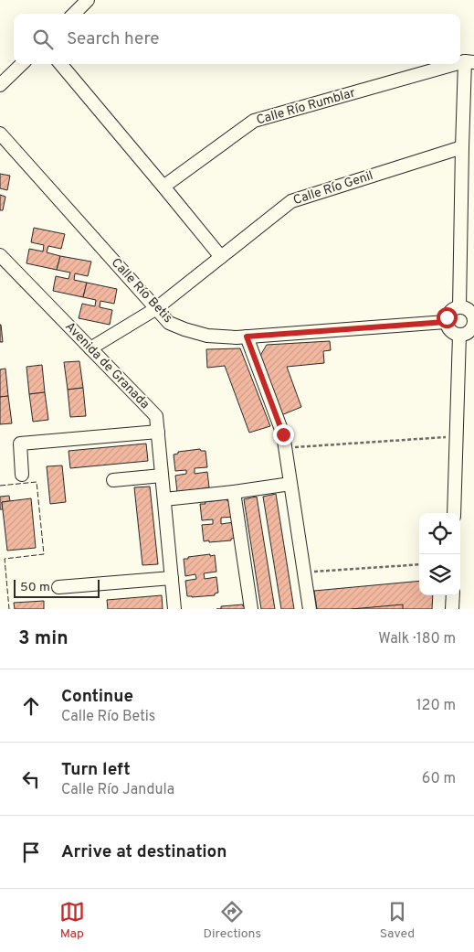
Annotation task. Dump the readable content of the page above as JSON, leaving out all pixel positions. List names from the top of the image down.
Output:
{
  "streets": {
    "street": [
      "Calle Río Rumblar",
      "Calle Río Genil",
      "Calle Río Betis",
      "Avenida de Granada"
    ]
  },
  "crossings": [
    ["Calle Río Genil", "Calle Río Betis"],
    ["Calle Río Genil", "Avenida de Granada"]
  ],
  "scale_bar": "50 m",
  "page": {
    "search": "Search here",
    "scale": "50 m",
    "heading": ["3 min", "Walk · 180 m"],
    "list": [
      ["Continue", "Calle Río Betis", "120 m"],
      ["Turn left", "Calle Río Jandula", "60 m"],
      "Arrive at destination"
    ],
    "nav": ["Map", "Directions", "Saved"]
  }
}
